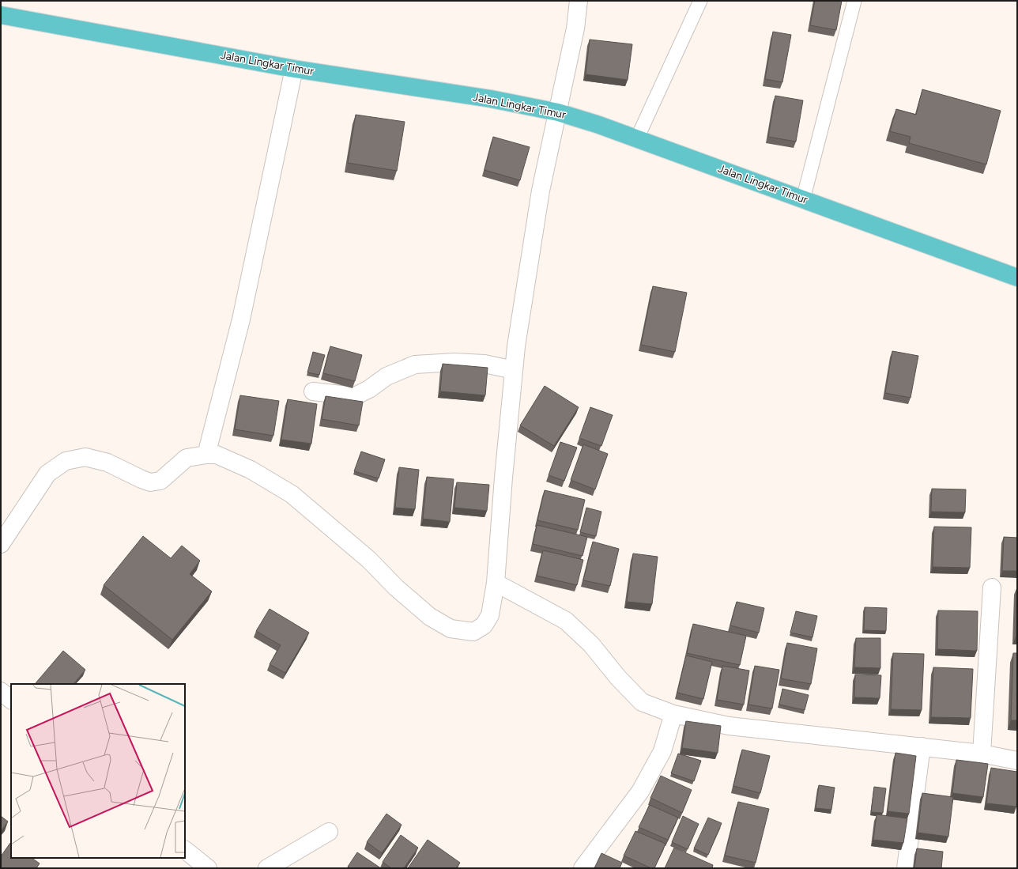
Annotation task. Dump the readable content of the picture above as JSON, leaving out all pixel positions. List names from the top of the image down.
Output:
{
  "streets": {
    "highway": ["Jalan Lingkar Timur"]
  }
}
